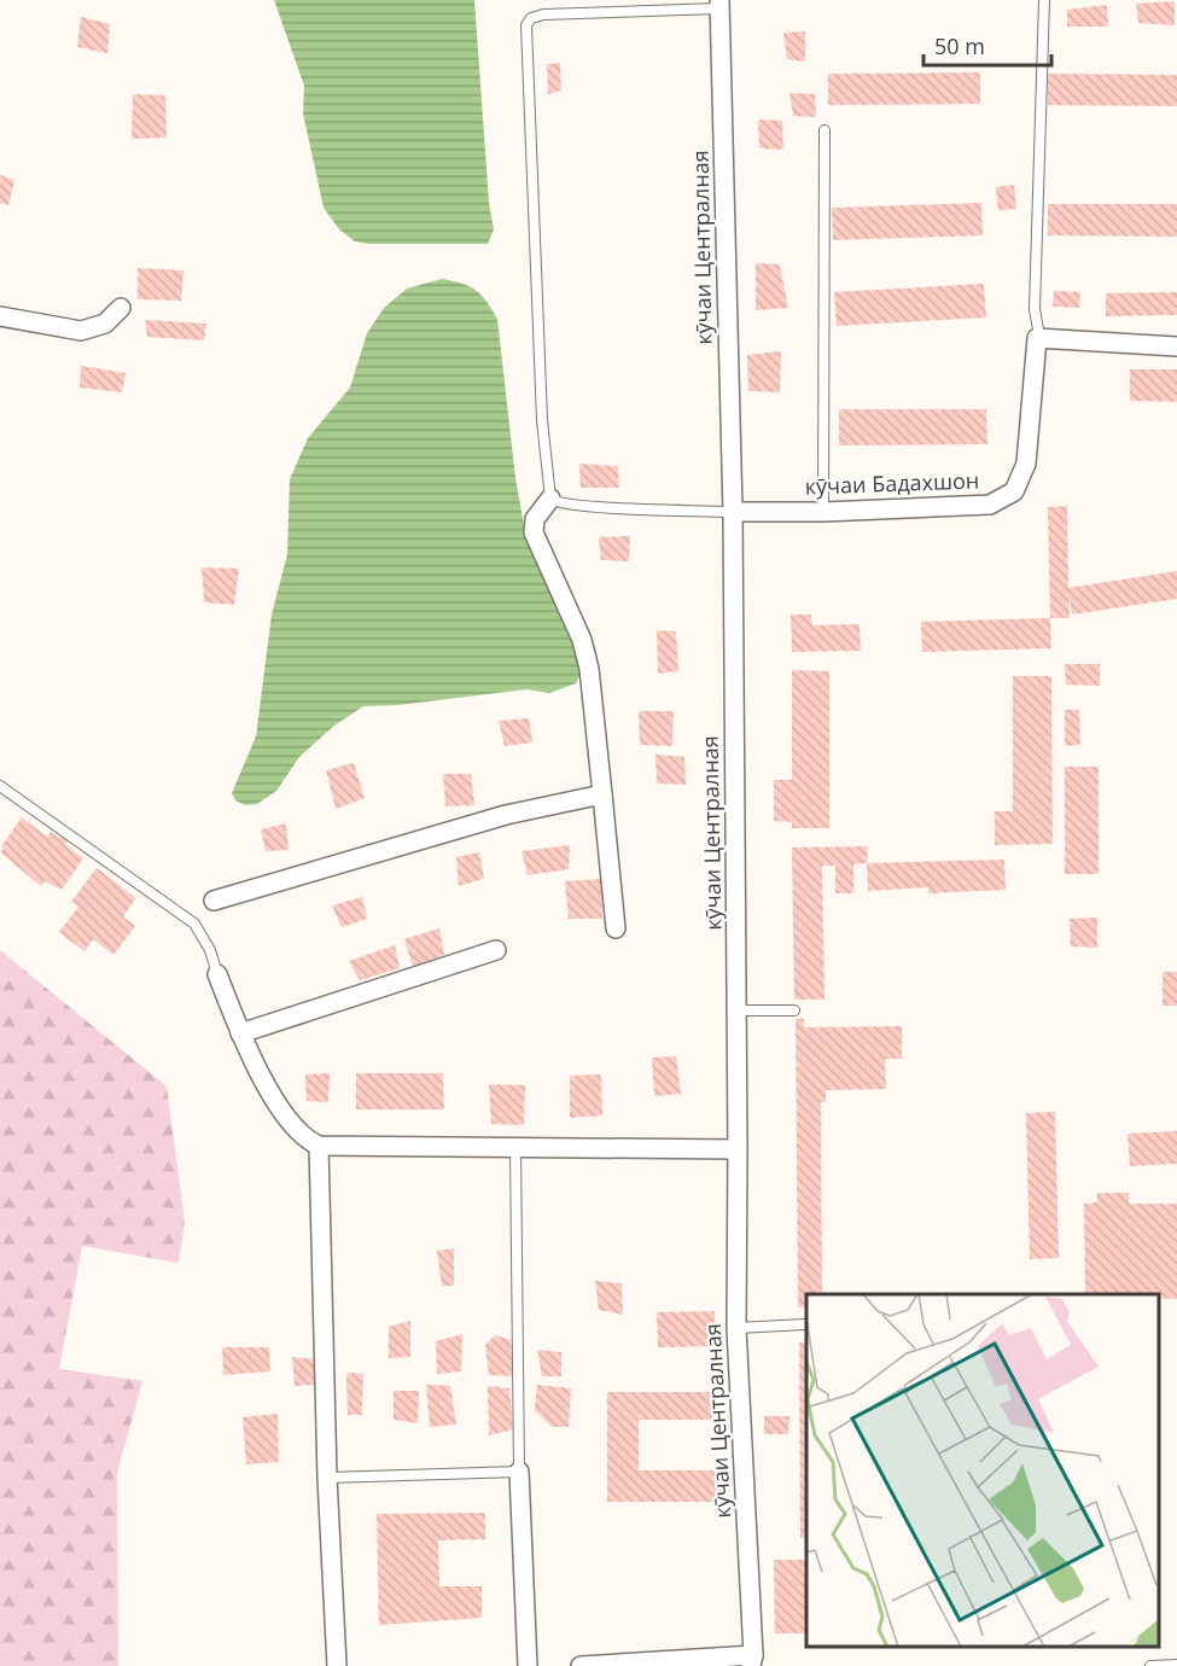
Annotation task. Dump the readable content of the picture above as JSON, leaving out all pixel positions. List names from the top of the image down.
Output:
{
  "streets": {
    "street": ["кӯчаи Централная", "кӯчаи Бадахшон"]
  },
  "crossings": [
    ["кӯчаи Централная", "кӯчаи Бадахшон"]
  ],
  "scale_bar": "50 m"
}
